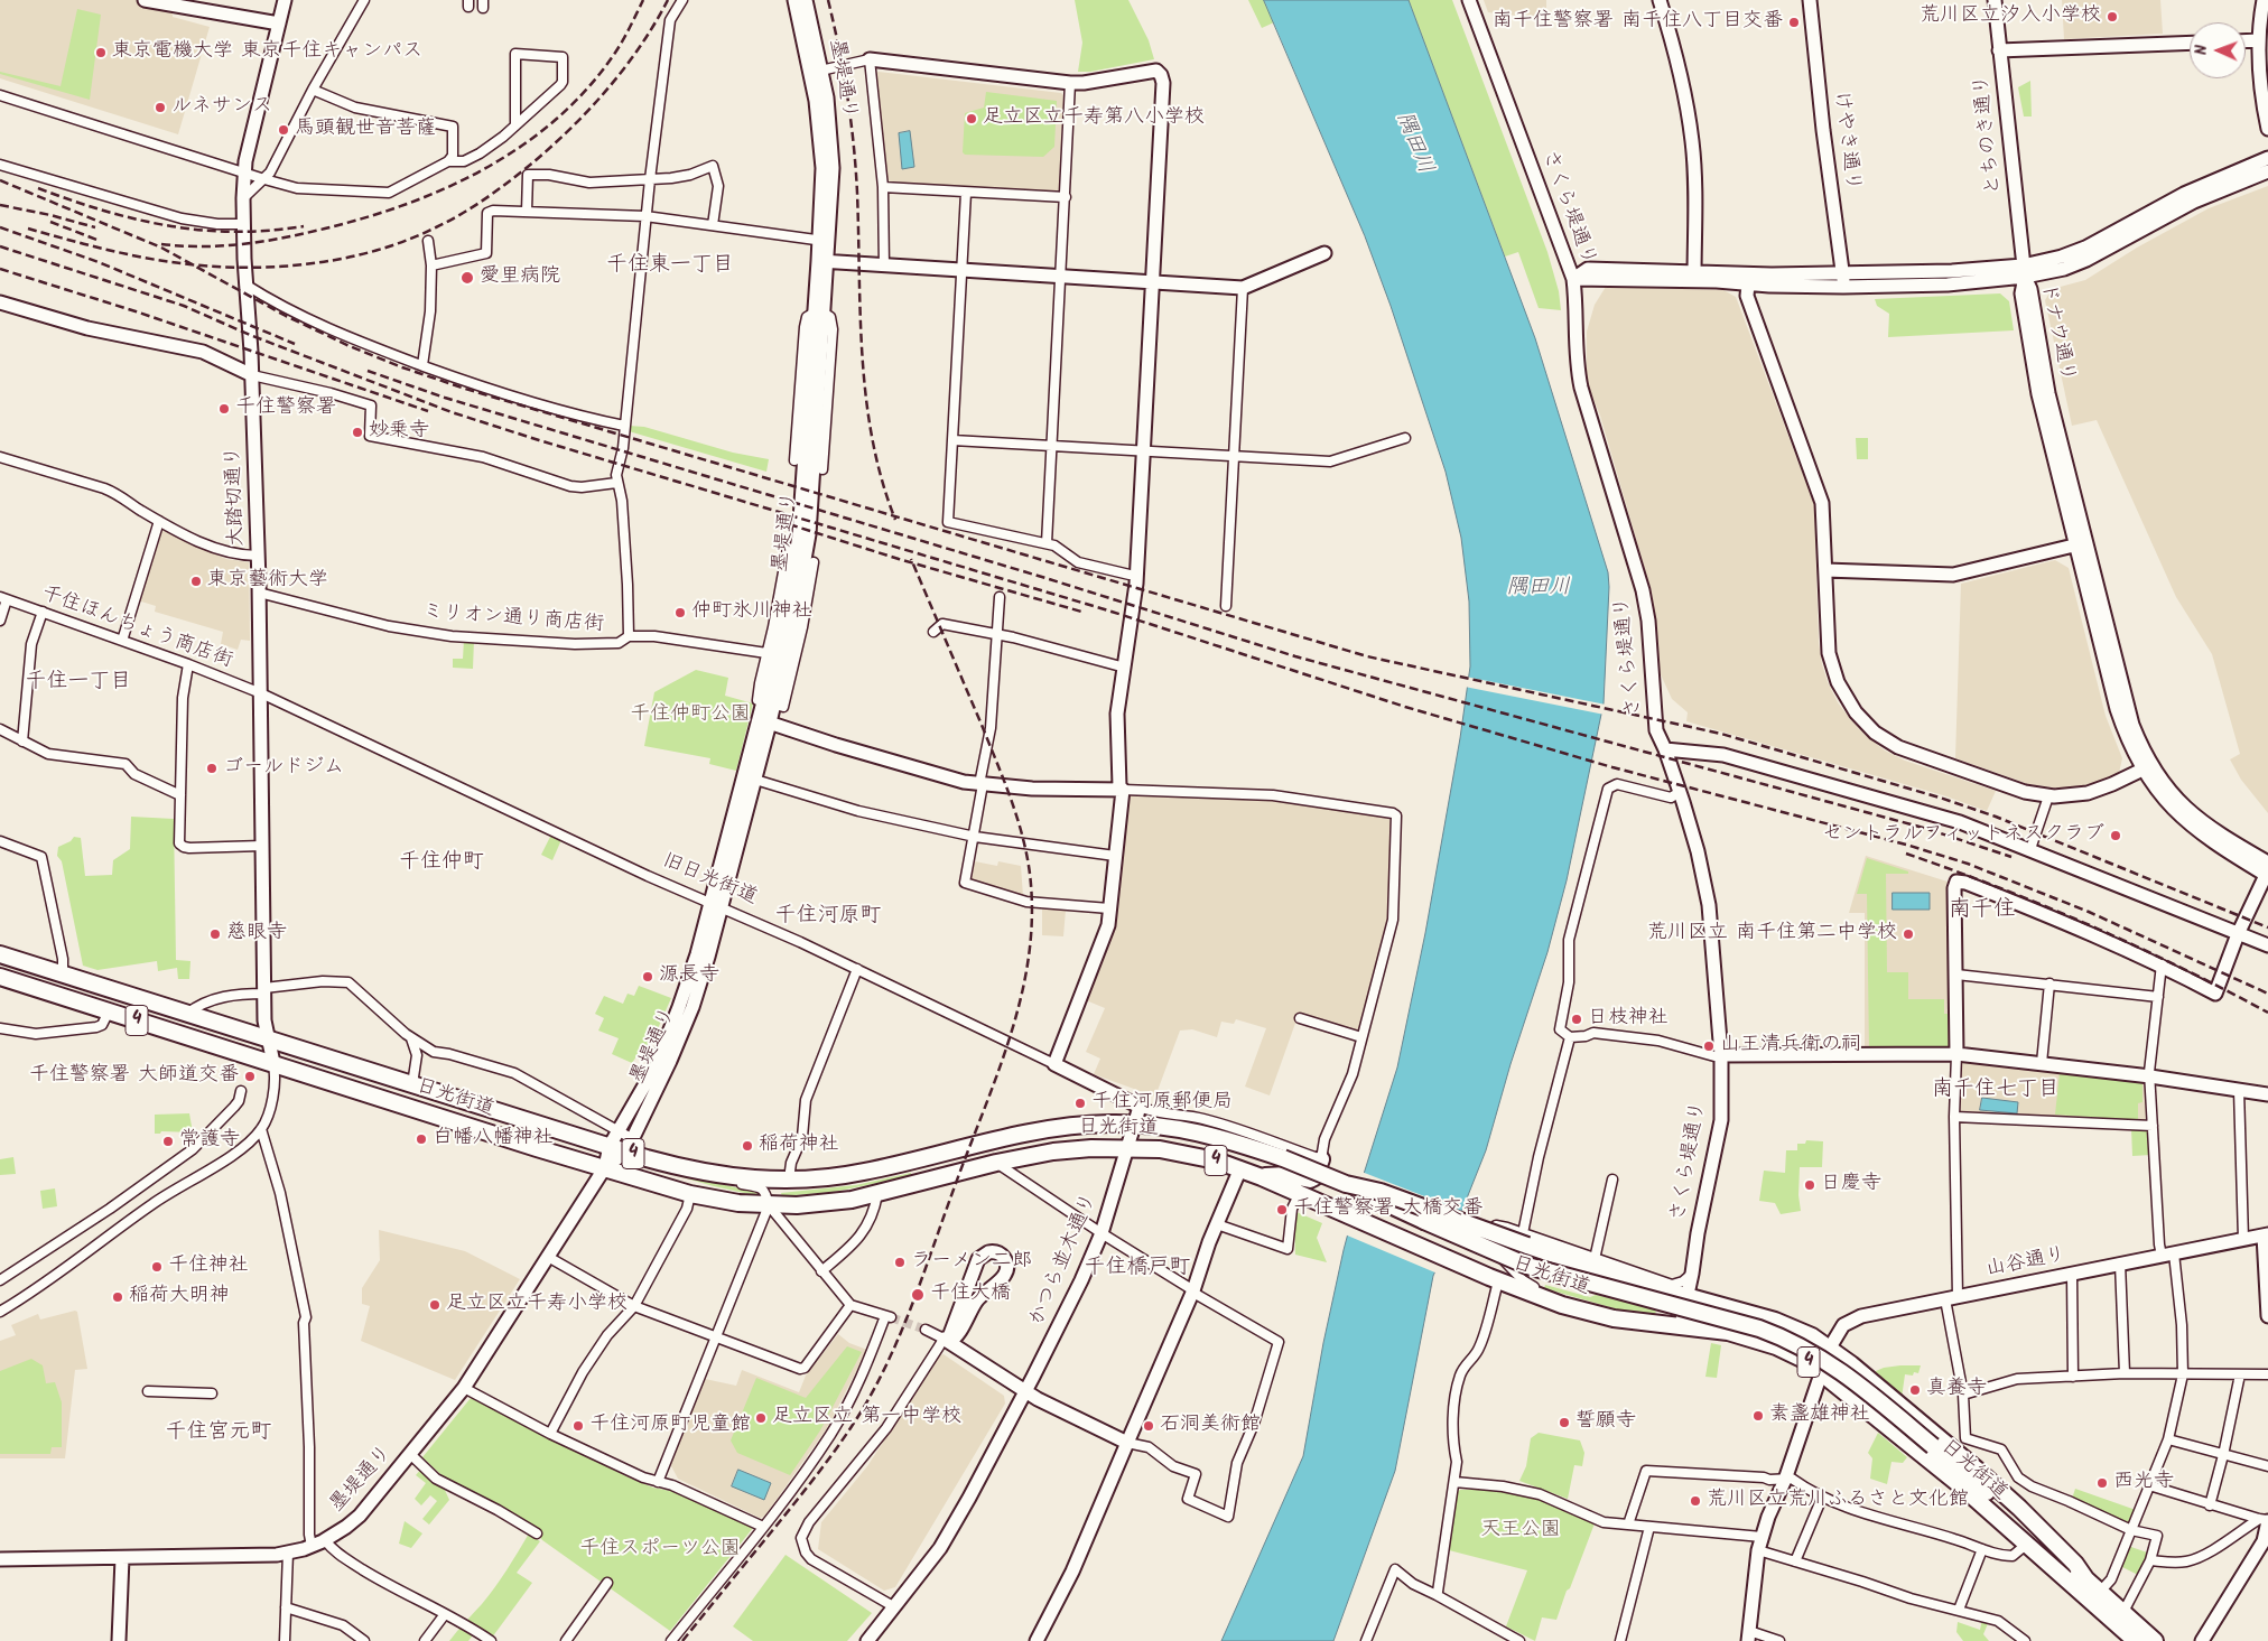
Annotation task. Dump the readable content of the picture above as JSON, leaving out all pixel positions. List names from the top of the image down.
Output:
{
  "streets": {
    "highway": ["4", "日光街道"],
    "street": [
      "墨堤通り",
      "とちのき通り",
      "けやき通り",
      "さくら堤通り",
      "ドナウ通り",
      "大踏切通り",
      "ミリオン通り商店街",
      "千住ほんちょう商店街",
      "旧日光街道",
      "かつら並木通り",
      "山谷通り"
    ]
  },
  "crossings": [
    ["墨堤通り", "旧日光街道"],
    ["墨堤通り", "日光街道"],
    ["とちのき通り", "ドナウ通り"],
    ["さくら堤通り", "日光街道"],
    ["大踏切通り", "ミリオン通り商店街"],
    ["大踏切通り", "千住ほんちょう商店街"],
    ["大踏切通り", "旧日光街道"],
    ["大踏切通り", "日光街道"],
    ["千住ほんちょう商店街", "旧日光街道"],
    ["旧日光街道", "かつら並木通り"],
    ["日光街道", "かつら並木通り"],
    ["日光街道", "山谷通り"]
  ],
  "districts": [
    "千住東一丁目",
    "千住一丁目",
    "千住仲町",
    "南千住",
    "千住河原町",
    "南千住七丁目",
    "千住橋戸町",
    "千住宮元町"
  ],
  "water": ["隅田川"],
  "parks": ["千住仲町公園", "天王公園", "千住スポーツ公園"],
  "places": [
    "荒川区立汐入小学校",
    "南千住警察署 南千住八丁目交番",
    "東京電機大学 東京千住キャンパス",
    "ルネサンス",
    "足立区立千寿第八小学校",
    "馬頭観世音菩薩",
    "愛里病院",
    "千住警察署",
    "妙乗寺",
    "東京藝術大学",
    "仲町氷川神社",
    "ゴールドジム",
    "セントラルフィットネスクラブ",
    "慈眼寺",
    "荒川区立 南千住第二中学校",
    "源長寺",
    "日枝神社",
    "山王清兵衛の祠",
    "千住警察署 大師道交番",
    "千住河原郵便局",
    "白幡八幡神社",
    "常護寺",
    "稲荷神社",
    "日慶寺",
    "千住警察署 大橋交番",
    "ラーメン二郎",
    "千住神社",
    "千住大橋",
    "稲荷大明神",
    "足立区立千寿小学校",
    "真養寺",
    "素盞雄神社",
    "足立区立 第一中学校",
    "誓願寺",
    "千住河原町児童館",
    "石洞美術館",
    "西光寺",
    "荒川区立荒川ふるさと文化館"
  ],
  "north": "left"
}
